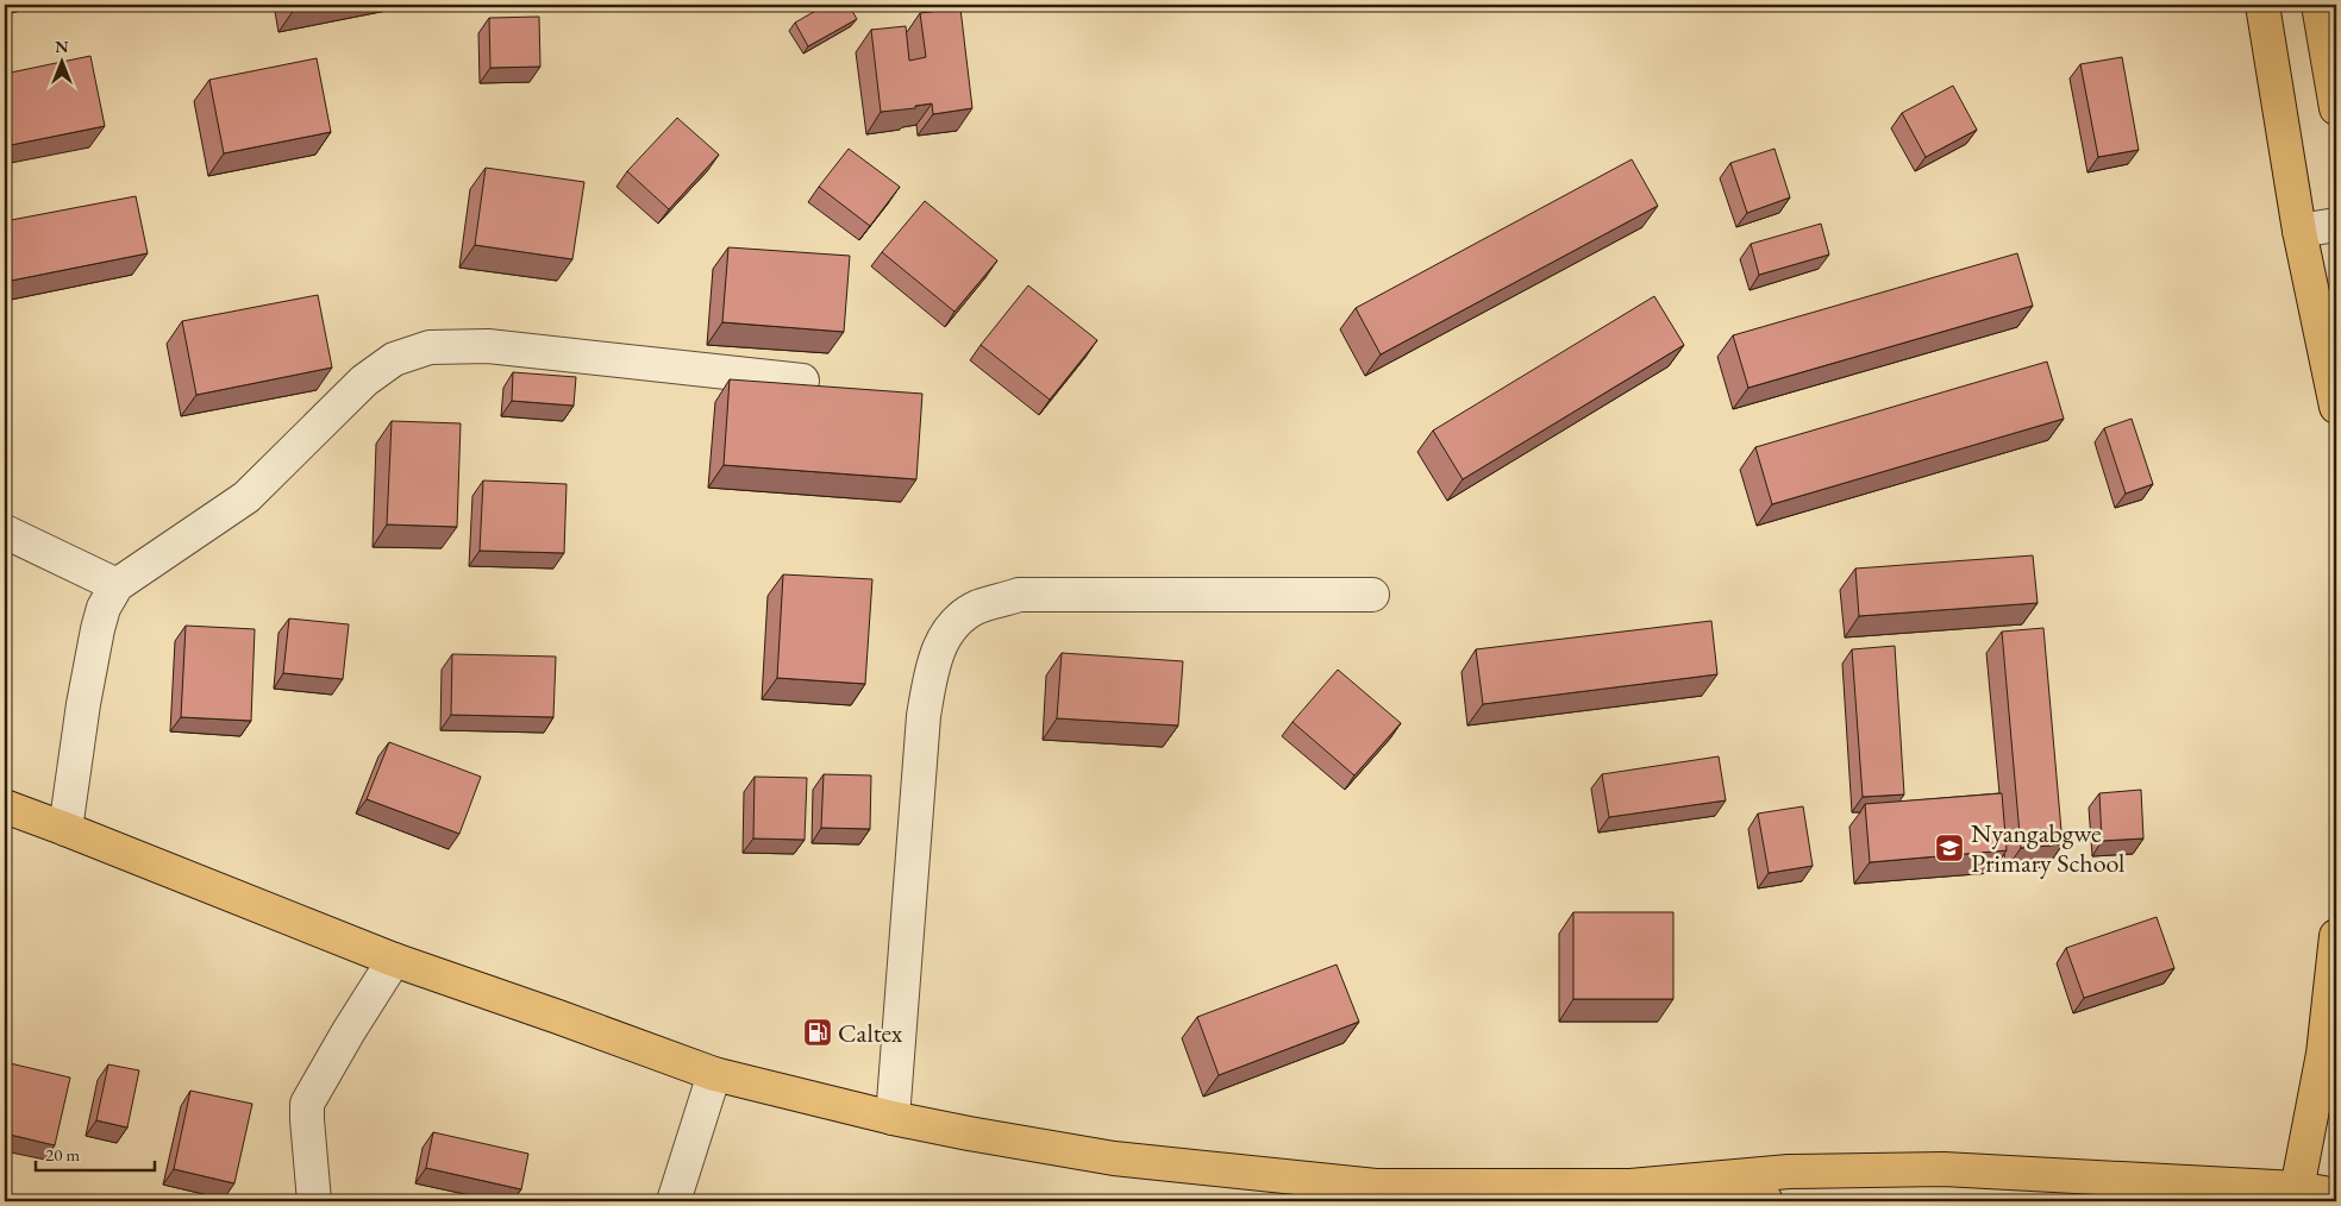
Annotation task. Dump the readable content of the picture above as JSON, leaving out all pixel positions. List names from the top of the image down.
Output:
{
  "places": {
    "school or university": ["Nyangabgwe Primary School"],
    "fuel station": ["Caltex"]
  },
  "scale_bar": "20 m",
  "north": "top"
}
